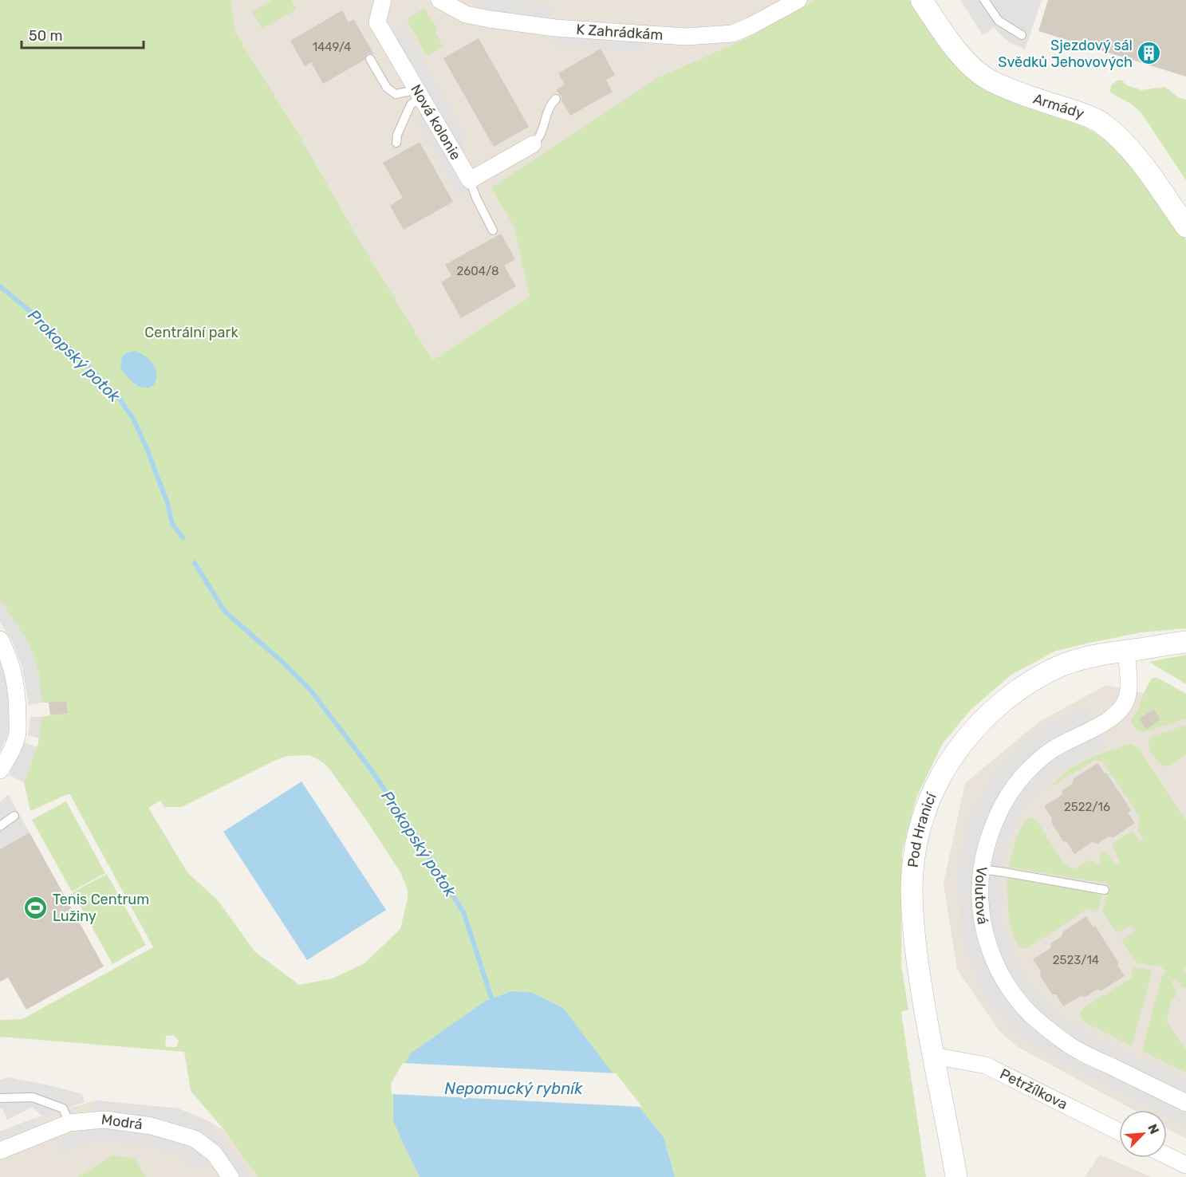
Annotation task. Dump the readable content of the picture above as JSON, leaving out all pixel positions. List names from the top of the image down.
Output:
{
  "streets": {
    "street": [
      "K Zahrádkám",
      "Armády",
      "Nová kolonie",
      "Pod Hranicí",
      "Volutová",
      "Petržílkova",
      "Modrá"
    ]
  },
  "crossings": [
    ["Pod Hranicí", "Volutová"],
    ["Pod Hranicí", "Petržílkova"]
  ],
  "water": ["Prokopský potok", "Nepomucký rybník"],
  "parks": ["Centrální park"],
  "places": {
    "building": ["Sjezdový sál Svědků Jehovových"],
    "sports": ["Tenis Centrum Lužiny"]
  },
  "house_numbers": [
    "1449/4",
    "2604/8",
    "2522/16",
    "2523/14"
  ],
  "scale_bar": "50 m",
  "north": "top right"
}
